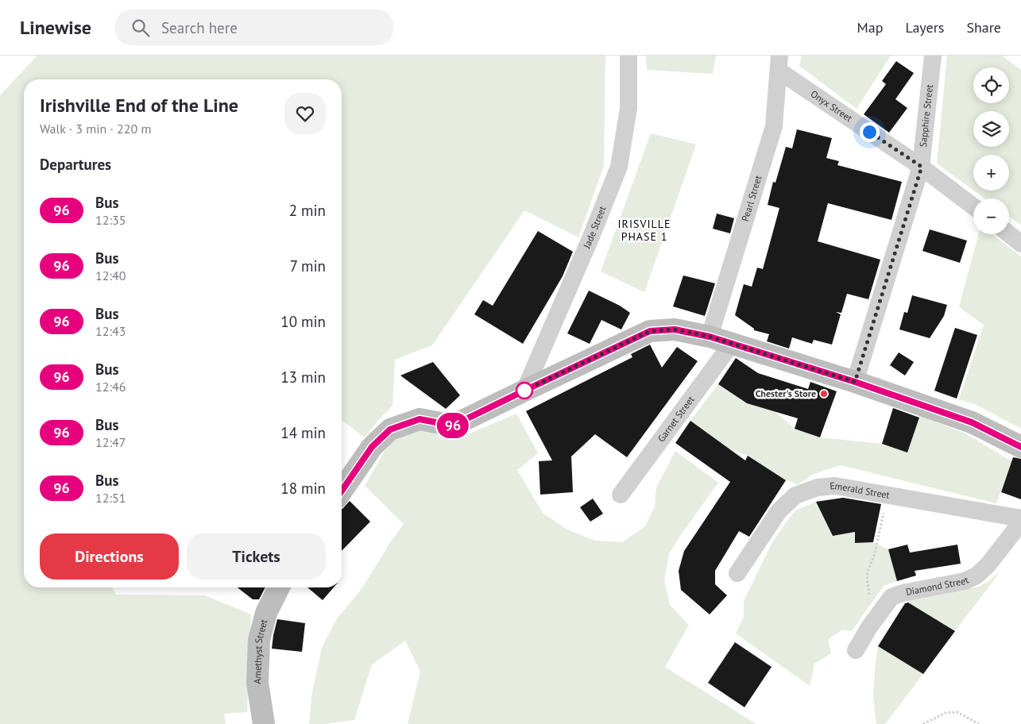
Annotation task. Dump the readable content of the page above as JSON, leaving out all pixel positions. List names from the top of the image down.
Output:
{
  "streets": {
    "street": [
      "Onyx Street",
      "Sapphire Street",
      "Pearl Street",
      "Jade Street",
      "Garnet Street",
      "Emerald Street",
      "Diamond Street",
      "Amethyst Street"
    ]
  },
  "crossings": [
    ["Onyx Street", "Sapphire Street"],
    ["Onyx Street", "Pearl Street"]
  ],
  "districts": ["IRISVILLE PHASE 1"],
  "places": ["Chester's Store"],
  "lines": ["bus line 96"],
  "page": {
    "header": "Linewise",
    "search": "Search here",
    "nav": ["Map", "Layers", "Share"],
    "on_map": "96",
    "map_buttons": ["+", "−"],
    "heading": [
      ["Irishville End of the Line", "Walk · 3 min · 220 m"],
      "Departures"
    ],
    "list": [
      {
        "mark": "96",
        "name": "Bus",
        "note": "12:35",
        "value": "2 min"
      },
      {
        "mark": "96",
        "name": "Bus",
        "note": "12:40",
        "value": "7 min"
      },
      {
        "mark": "96",
        "name": "Bus",
        "note": "12:43",
        "value": "10 min"
      },
      {
        "mark": "96",
        "name": "Bus",
        "note": "12:46",
        "value": "13 min"
      },
      {
        "mark": "96",
        "name": "Bus",
        "note": "12:47",
        "value": "14 min"
      },
      {
        "mark": "96",
        "name": "Bus",
        "note": "12:51",
        "value": "18 min"
      }
    ],
    "buttons": ["Directions", "Tickets"]
  }
}
